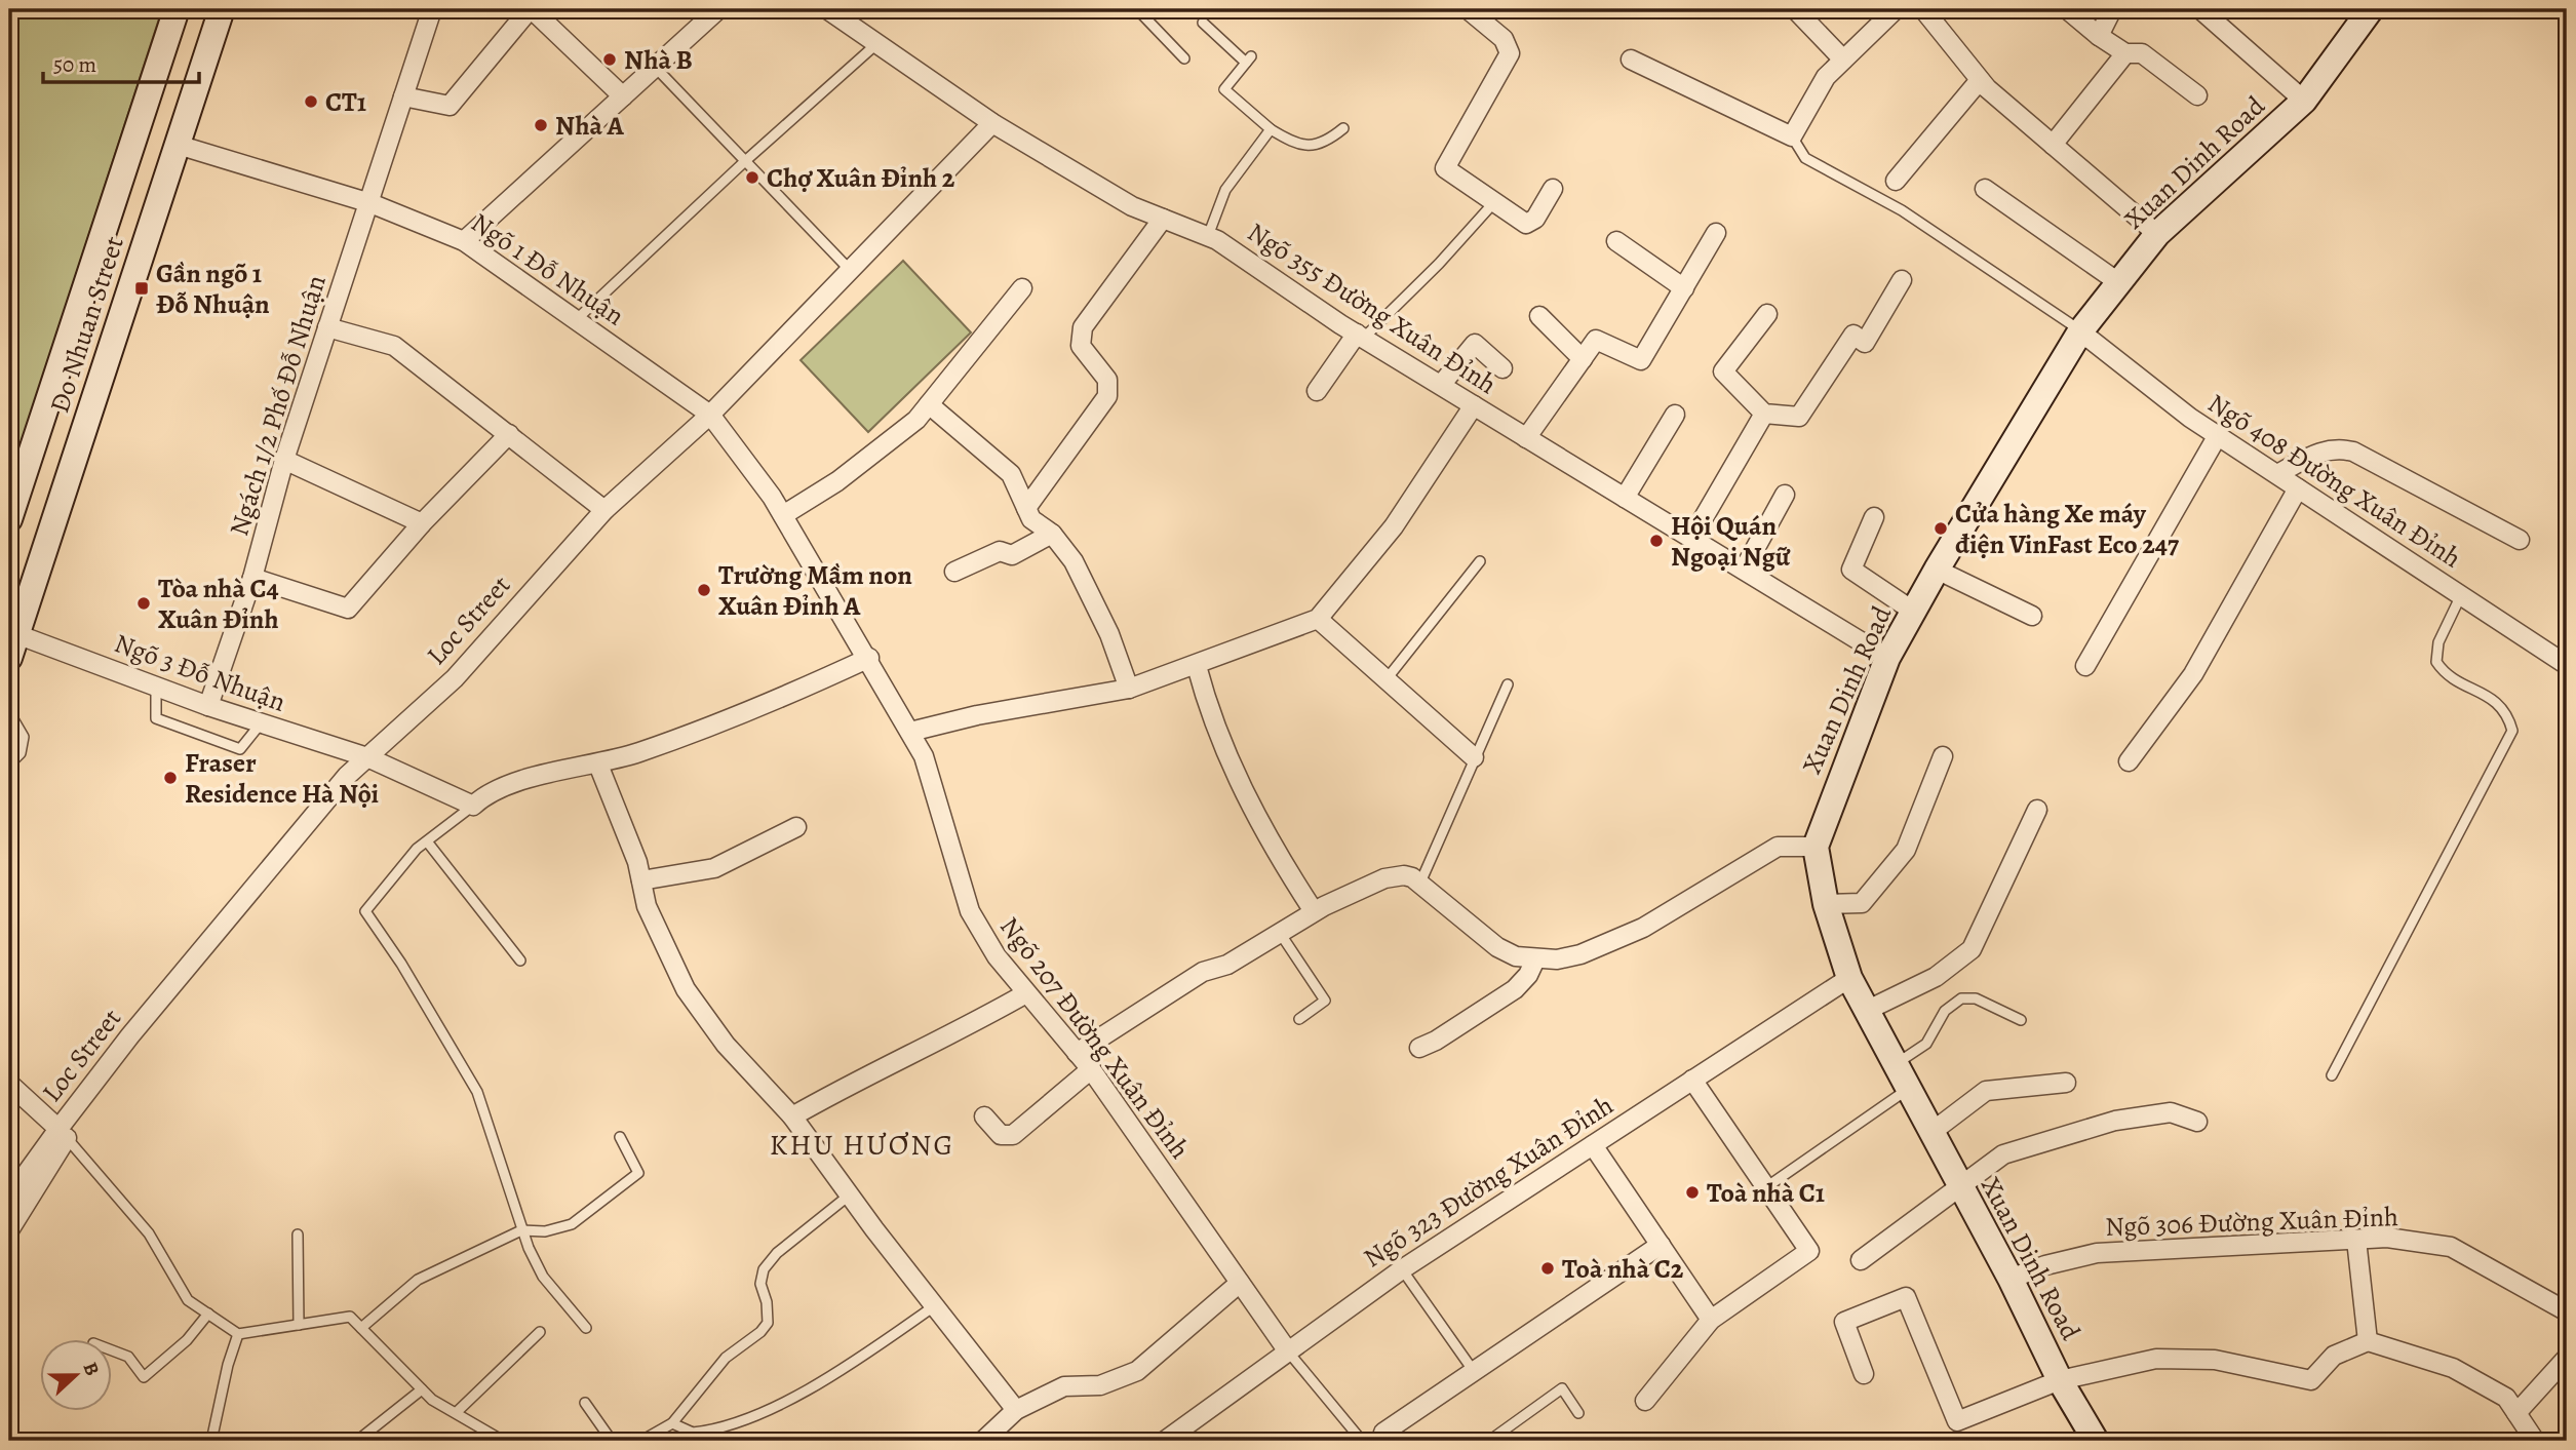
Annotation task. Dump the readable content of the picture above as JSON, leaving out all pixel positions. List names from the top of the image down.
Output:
{
  "streets": {
    "street": [
      "Xuan Dinh Road",
      "Ngõ 1 Đỗ Nhuận",
      "Ngõ 355 Đường Xuân Đỉnh",
      "Do Nhuan Street",
      "Ngách 1/2 Phố Đỗ Nhuận",
      "Ngõ 408 Đường Xuân Đỉnh",
      "Loc Street",
      "Ngõ 3 Đỗ Nhuận",
      "Ngõ 207 Đường Xuân Đỉnh",
      "Ngõ 323 Đường Xuân Đỉnh",
      "Ngõ 306 Đường Xuân Đỉnh"
    ]
  },
  "crossings": [
    ["Xuan Dinh Road", "Ngõ 355 Đường Xuân Đỉnh"],
    ["Xuan Dinh Road", "Ngõ 408 Đường Xuân Đỉnh"],
    ["Xuan Dinh Road", "Ngõ 323 Đường Xuân Đỉnh"],
    ["Xuan Dinh Road", "Ngõ 306 Đường Xuân Đỉnh"],
    ["Ngõ 1 Đỗ Nhuận", "Do Nhuan Street"],
    ["Ngõ 1 Đỗ Nhuận", "Ngách 1/2 Phố Đỗ Nhuận"],
    ["Ngõ 1 Đỗ Nhuận", "Loc Street"],
    ["Ngõ 1 Đỗ Nhuận", "Ngõ 207 Đường Xuân Đỉnh"],
    ["Ngõ 355 Đường Xuân Đỉnh", "Loc Street"],
    ["Do Nhuan Street", "Ngõ 3 Đỗ Nhuận"],
    ["Ngách 1/2 Phố Đỗ Nhuận", "Ngõ 3 Đỗ Nhuận"],
    ["Loc Street", "Ngõ 3 Đỗ Nhuận"],
    ["Loc Street", "Ngõ 207 Đường Xuân Đỉnh"],
    ["Ngõ 207 Đường Xuân Đỉnh", "Ngõ 323 Đường Xuân Đỉnh"]
  ],
  "districts": ["KHU HƯƠNG"],
  "places": {
    "other": [
      "Nhà B",
      "CT1",
      "Nhà A",
      "Chợ Xuân Đỉnh 2",
      "Cửa hàng Xe máy điện VinFast Eco 247",
      "Hội Quán Ngoại Ngữ",
      "Trường Mầm non Xuân Đỉnh A",
      "Tòa nhà C4 Xuân Đỉnh",
      "Fraser Residence Hà Nội",
      "Toà nhà C1",
      "Toà nhà C2"
    ],
    "transit": ["Gần ngõ 1 Đỗ Nhuận"]
  },
  "scale_bar": "50 m",
  "north": "right"
}
